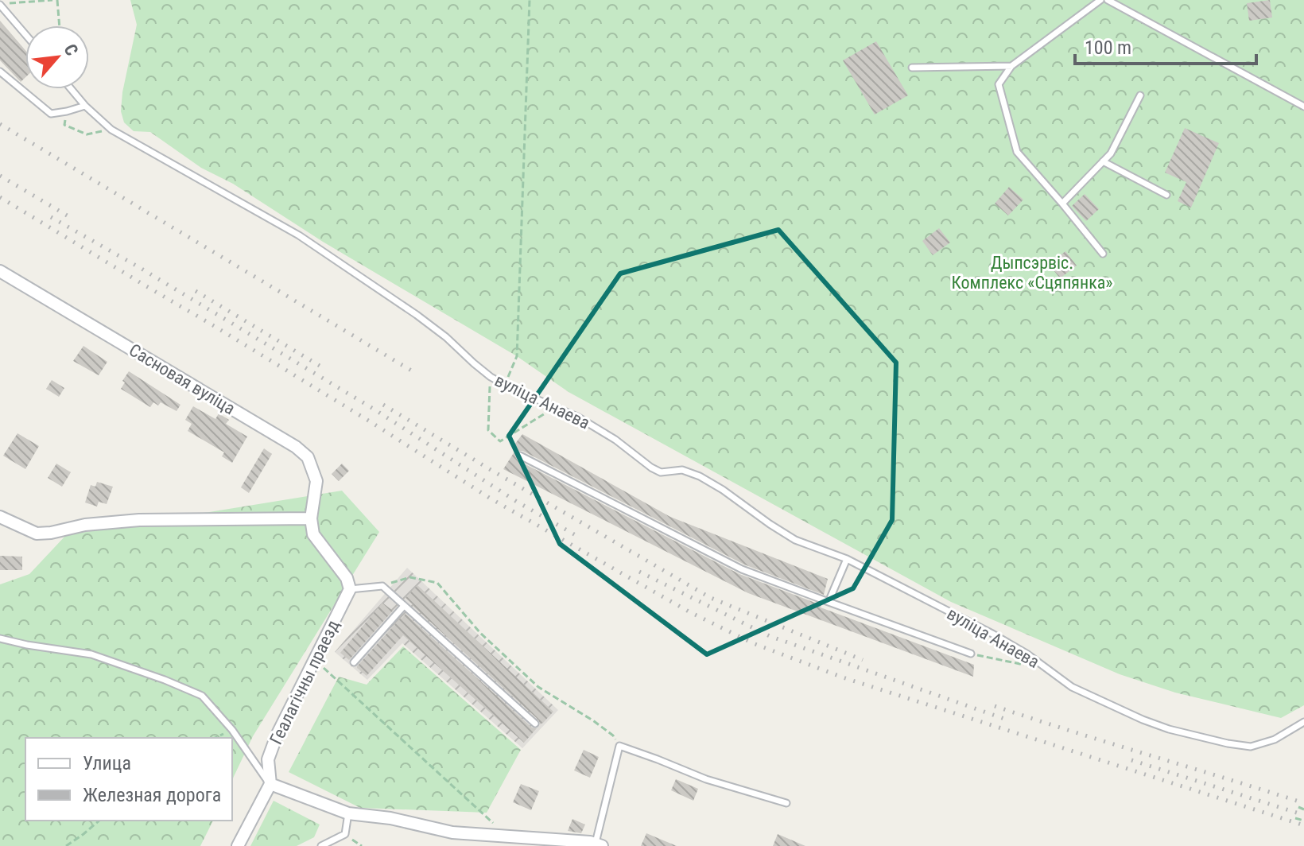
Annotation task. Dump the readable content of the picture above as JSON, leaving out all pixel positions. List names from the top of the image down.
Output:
{
  "streets": {
    "street": ["Сасновая вуліца", "Геалагічны праезд"],
    "lane": ["вуліца Анаева"]
  },
  "parks": ["Дыпсэрвіс. Комплекс «Сцяпянка»"],
  "legend": ["Улица", "Железная дорога"],
  "scale_bar": "100 m",
  "north": "top right"
}
